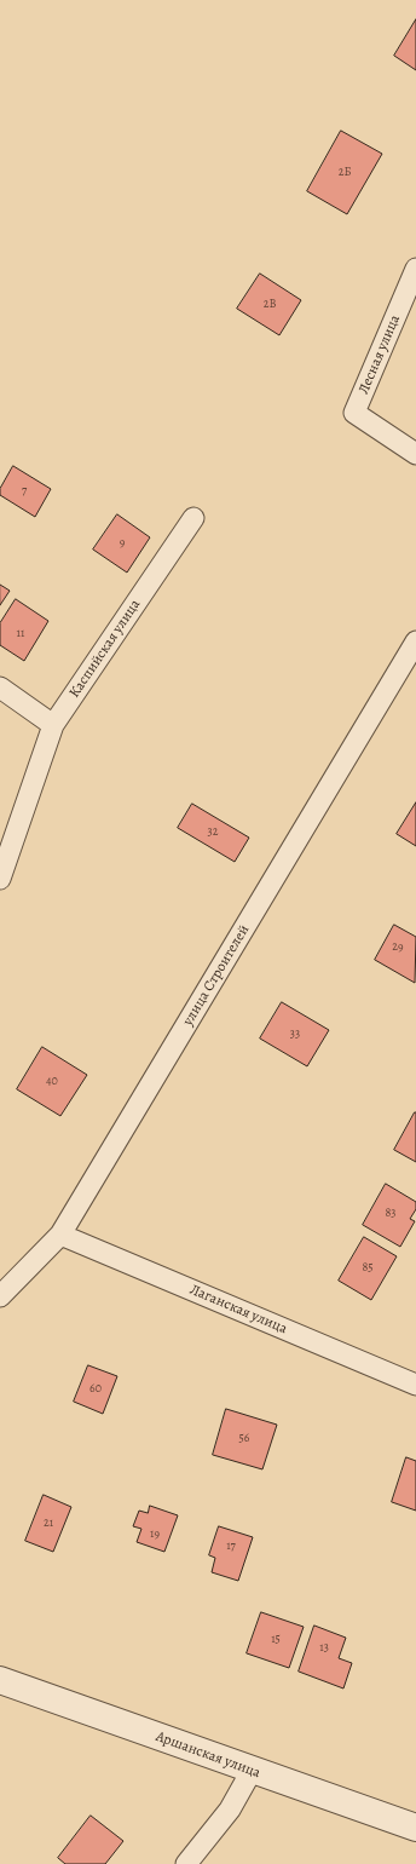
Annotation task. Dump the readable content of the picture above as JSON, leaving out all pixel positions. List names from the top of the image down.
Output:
{
  "streets": {
    "street": [
      "Лесная улица",
      "Каспийская улица",
      "улица Строителей",
      "Лаганская улица",
      "Аршанская улица"
    ]
  },
  "crossings": [
    ["улица Строителей", "Лаганская улица"]
  ],
  "house_numbers": [
    "2Б",
    "2В",
    "7",
    "9",
    "11",
    "32",
    "29",
    "33",
    "40",
    "83",
    "85",
    "60",
    "56",
    "21",
    "19",
    "17",
    "15",
    "13"
  ]
}
